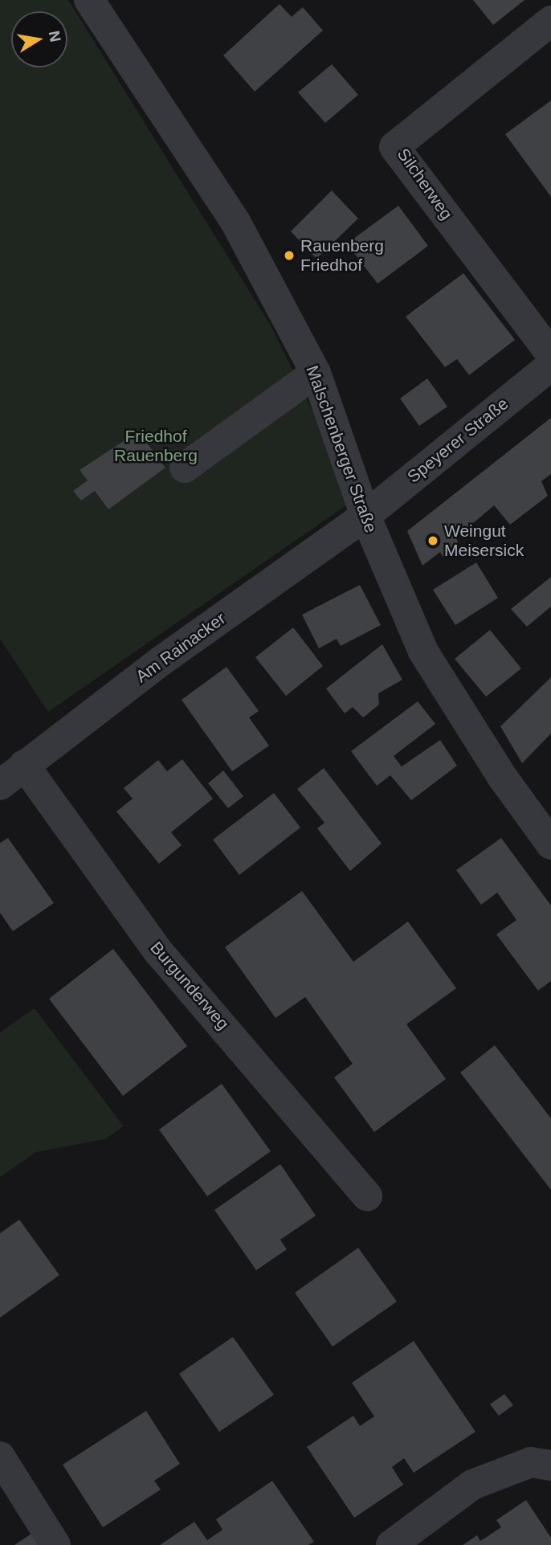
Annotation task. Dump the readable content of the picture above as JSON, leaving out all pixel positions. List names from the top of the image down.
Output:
{
  "streets": {
    "street": [
      "Silcherweg",
      "Speyerer Straße",
      "Malschenberger Straße",
      "Am Rainacker",
      "Burgunderweg"
    ]
  },
  "crossings": [
    ["Speyerer Straße", "Malschenberger Straße"],
    ["Speyerer Straße", "Am Rainacker"],
    ["Malschenberger Straße", "Am Rainacker"],
    ["Am Rainacker", "Burgunderweg"]
  ],
  "parks": ["Friedhof Rauenberg"],
  "places": ["Rauenberg Friedhof", "Weingut Meisersick"],
  "north": "right"
}
